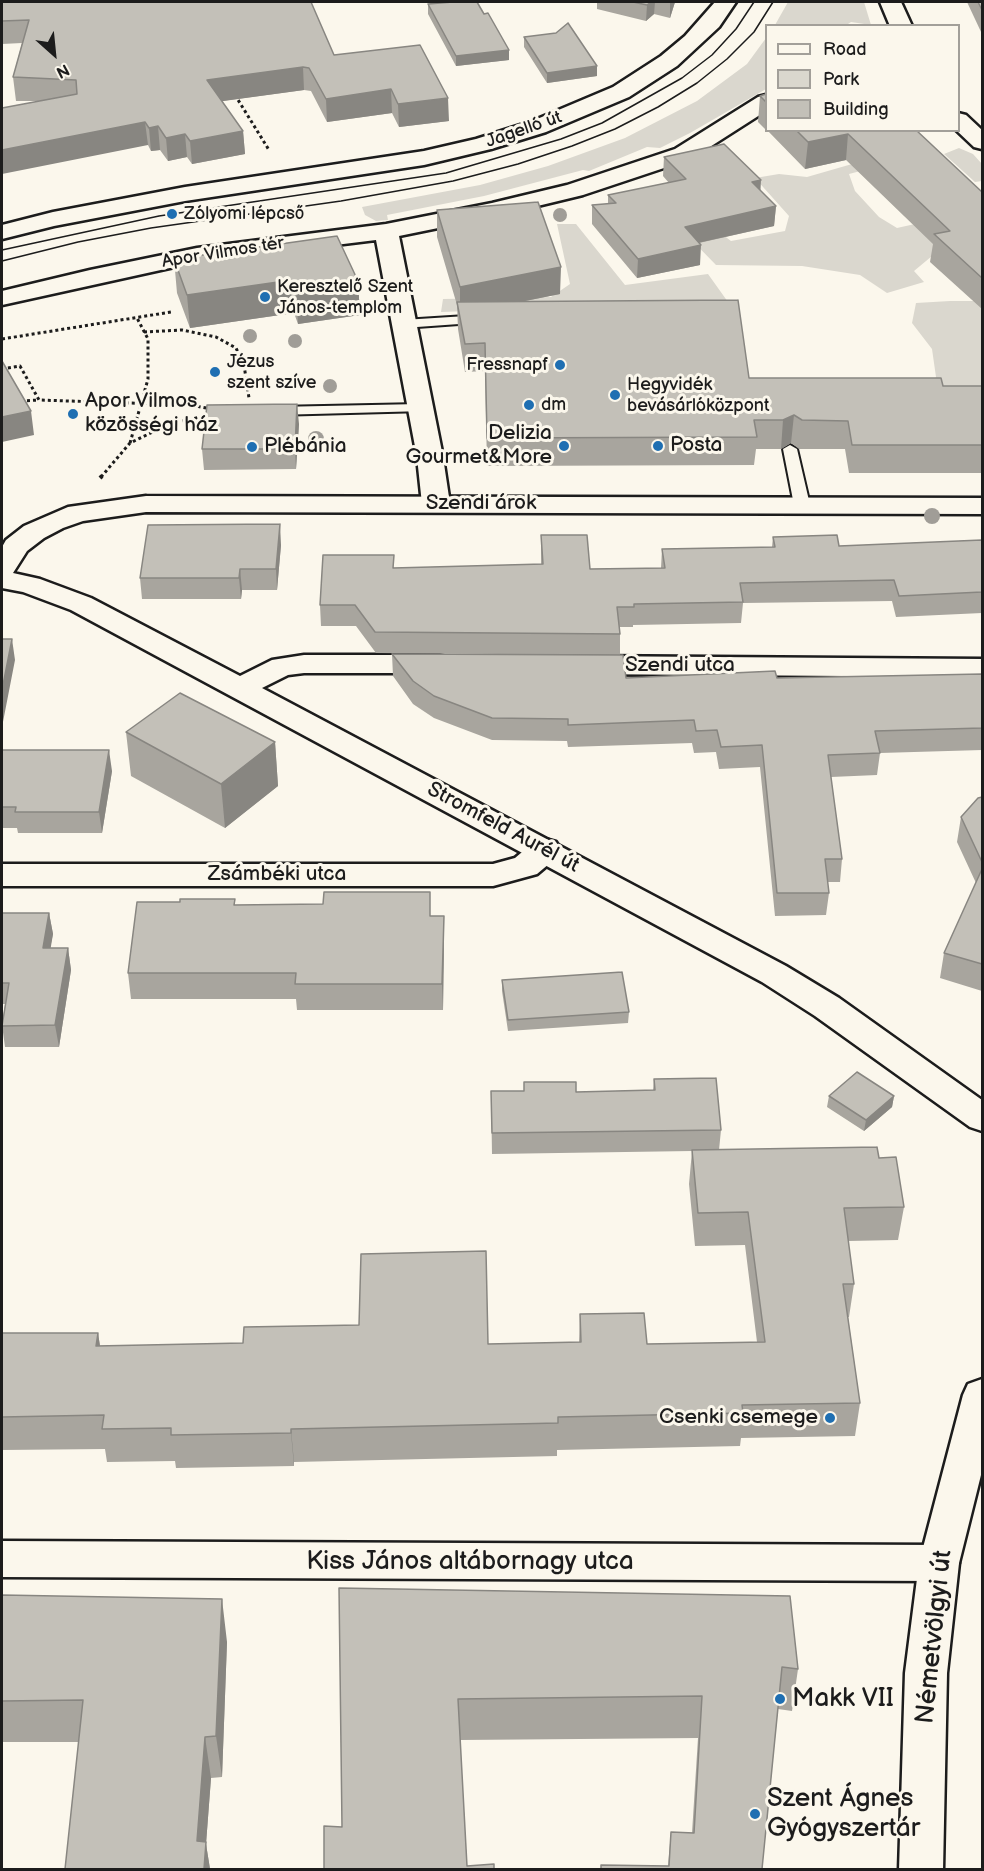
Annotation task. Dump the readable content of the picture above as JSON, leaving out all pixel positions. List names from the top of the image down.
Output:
{
  "streets": {
    "street": [
      "Jagelló út",
      "Apor Vilmos tér",
      "Szendi árok",
      "Szendi utca",
      "Stromfeld Aurél út",
      "Zsámbéki utca",
      "Kiss János altábornagy utca",
      "Németvölgyi út"
    ]
  },
  "crossings": [
    ["Stromfeld Aurél út", "Zsámbéki utca"],
    ["Kiss János altábornagy utca", "Németvölgyi út"]
  ],
  "places": [
    "Zólyomi lépcső",
    "Keresztelő Szent János-templom",
    "Fressnapf",
    "Jézus szent szíve",
    "Hegyvidék bevásárlóközpont",
    "dm",
    "Apor Vilmos közösségi ház",
    "Delizia Gourmet&More",
    "Posta",
    "Plébánia",
    "Csenki csemege",
    "Makk VII",
    "Szent Ágnes Gyógyszertár"
  ],
  "legend": ["Road", "Park", "Building"],
  "north": "bottom right"
}
